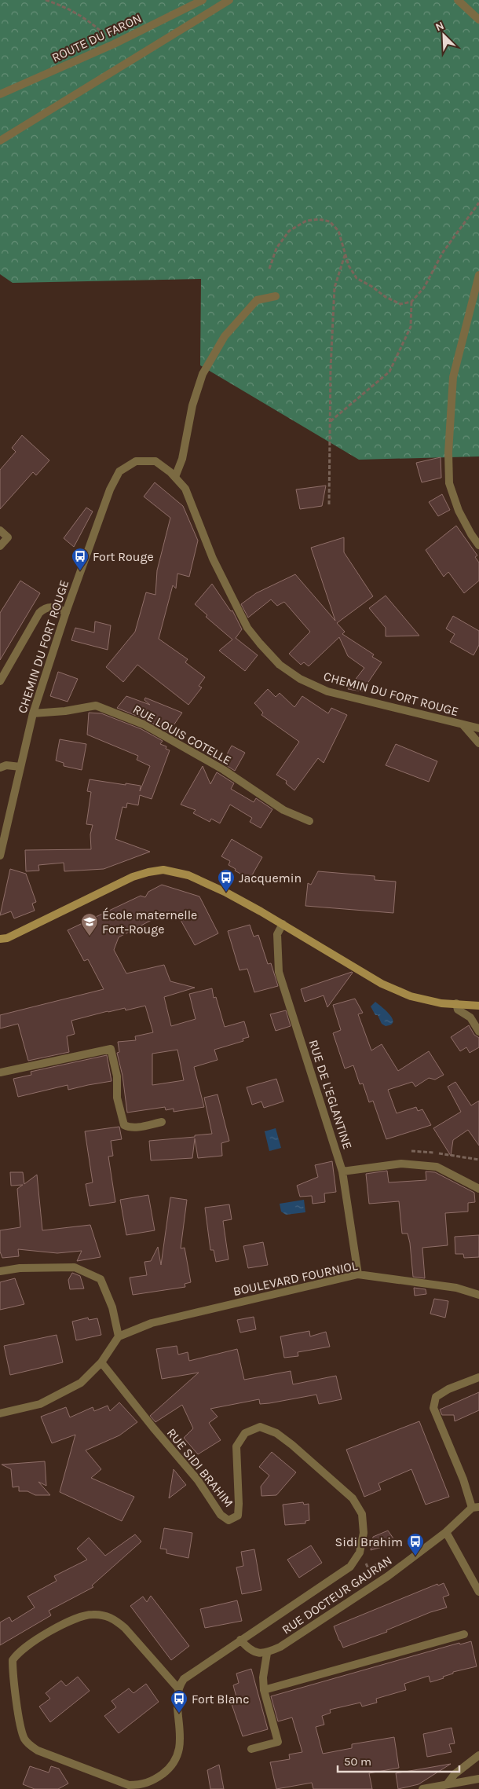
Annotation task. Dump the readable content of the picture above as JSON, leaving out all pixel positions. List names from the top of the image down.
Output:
{
  "streets": {
    "street": [
      "ROUTE DU FARON",
      "CHEMIN DU FORT ROUGE",
      "RUE LOUIS COTELLE",
      "RUE DE L'EGLANTINE",
      "BOULEVARD FOURNIOL",
      "RUE SIDI BRAHIM",
      "RUE DOCTEUR GAURAN"
    ]
  },
  "crossings": [
    ["CHEMIN DU FORT ROUGE", "RUE LOUIS COTELLE"],
    ["RUE DE L'EGLANTINE", "BOULEVARD FOURNIOL"]
  ],
  "places": {
    "bus stop": [
      "Fort Rouge",
      "Jacquemin",
      "Sidi Brahim",
      "Fort Blanc"
    ],
    "school or university": ["École maternelle Fort-Rouge"]
  },
  "scale_bar": "50 m",
  "north": "top left"
}
